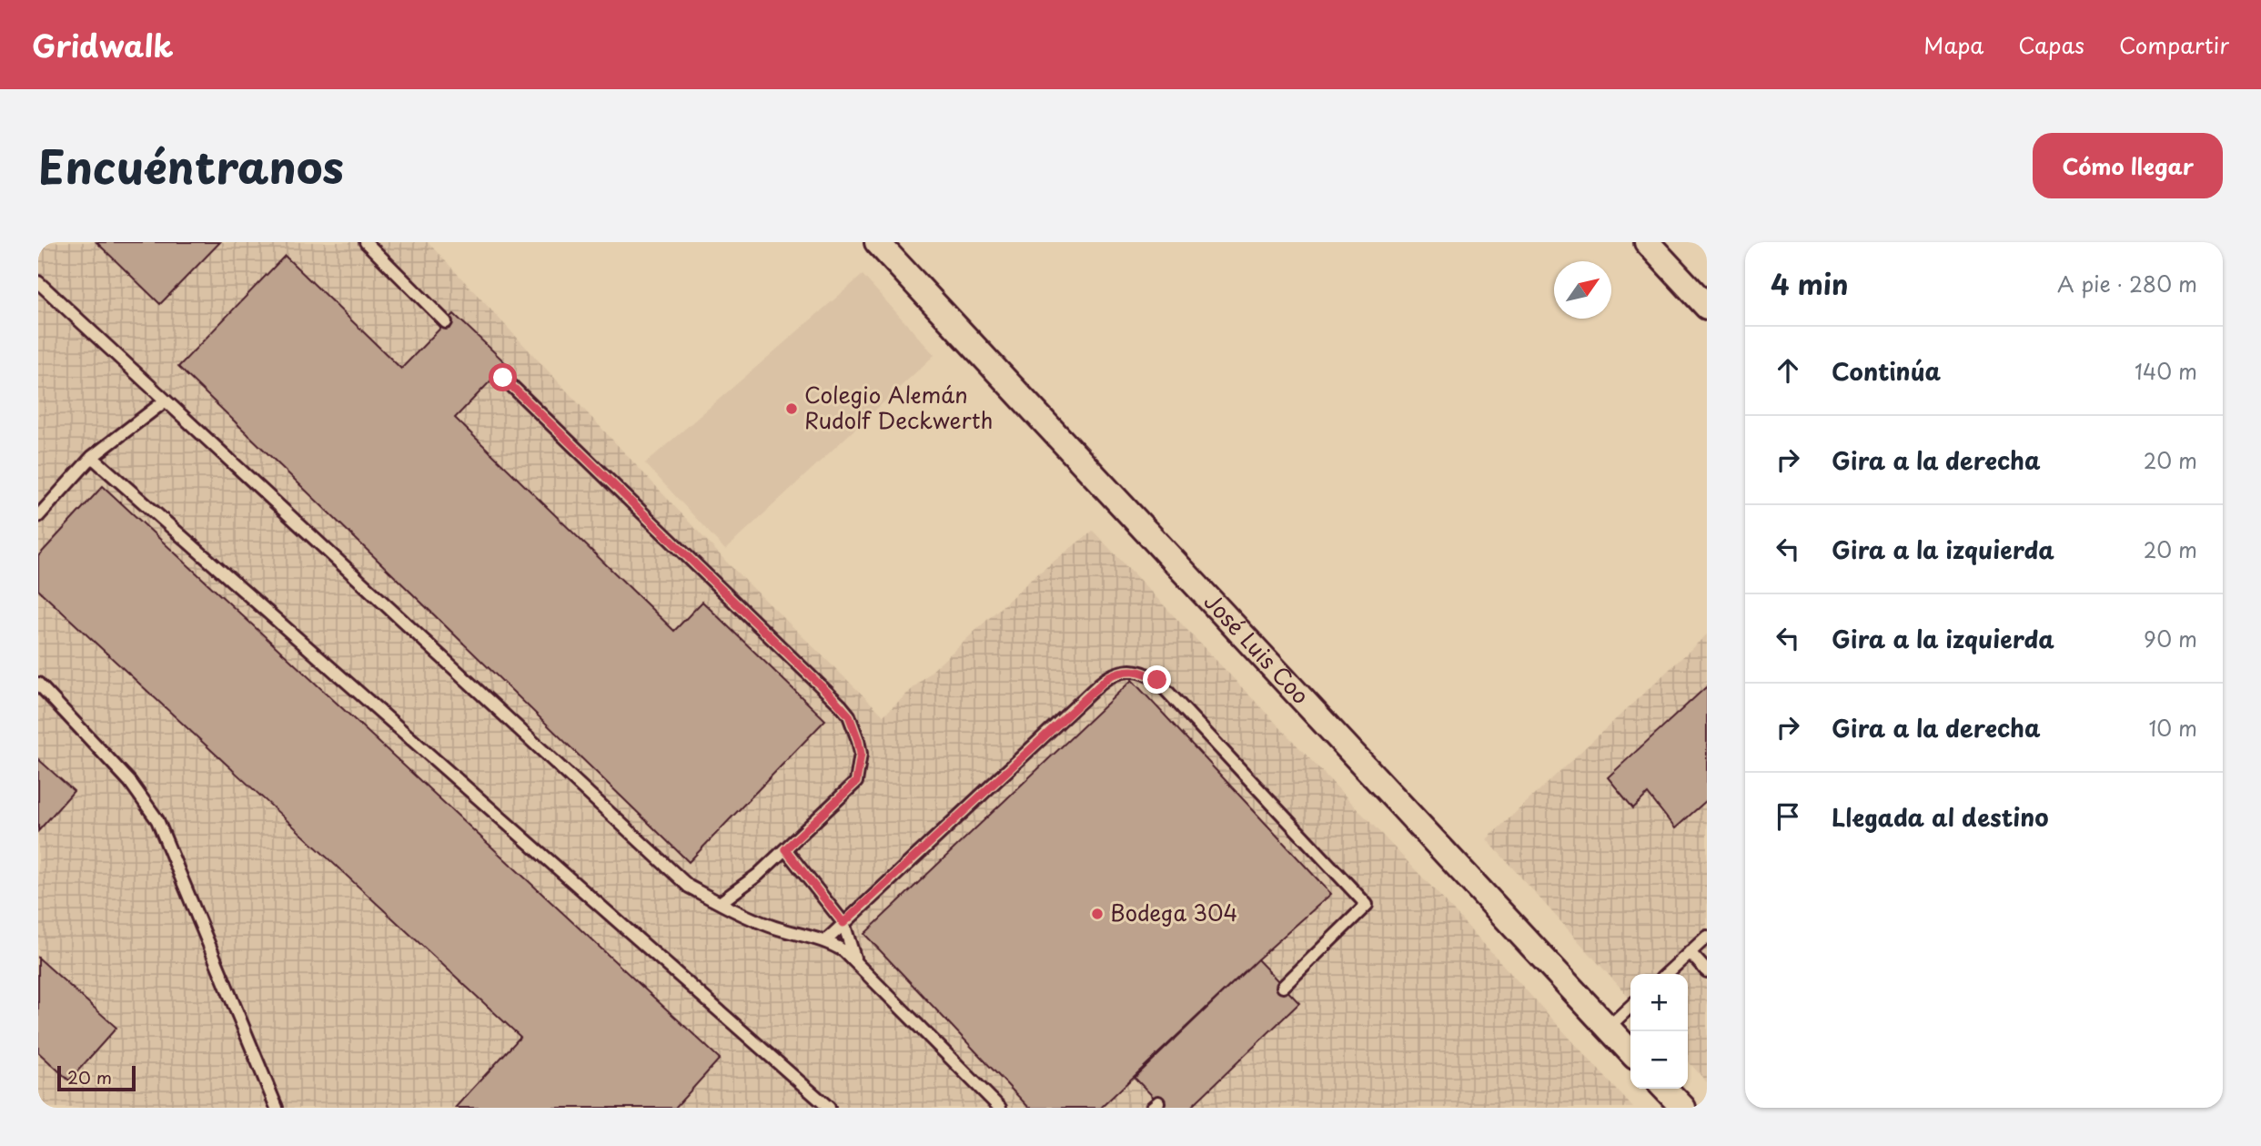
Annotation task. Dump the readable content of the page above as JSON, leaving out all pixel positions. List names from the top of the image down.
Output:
{
  "streets": {
    "street": ["José Luis Coo"]
  },
  "places": ["Colegio Alemán Rudolf Deckwerth", "Bodega 304"],
  "scale_bar": "20 m",
  "north": "top right",
  "page": {
    "header": "Gridwalk",
    "nav": ["Mapa", "Capas", "Compartir"],
    "title": "Encuéntranos",
    "buttons": "Cómo llegar",
    "heading": ["4 min", "A pie · 280 m"],
    "list": [
      ["Continúa", "140 m"],
      ["Gira a la derecha", "20 m"],
      ["Gira a la izquierda", "20 m"],
      ["Gira a la izquierda", "90 m"],
      ["Gira a la derecha", "10 m"],
      "Llegada al destino"
    ],
    "map_buttons": ["+", "−"],
    "scale": "20 m"
  }
}
